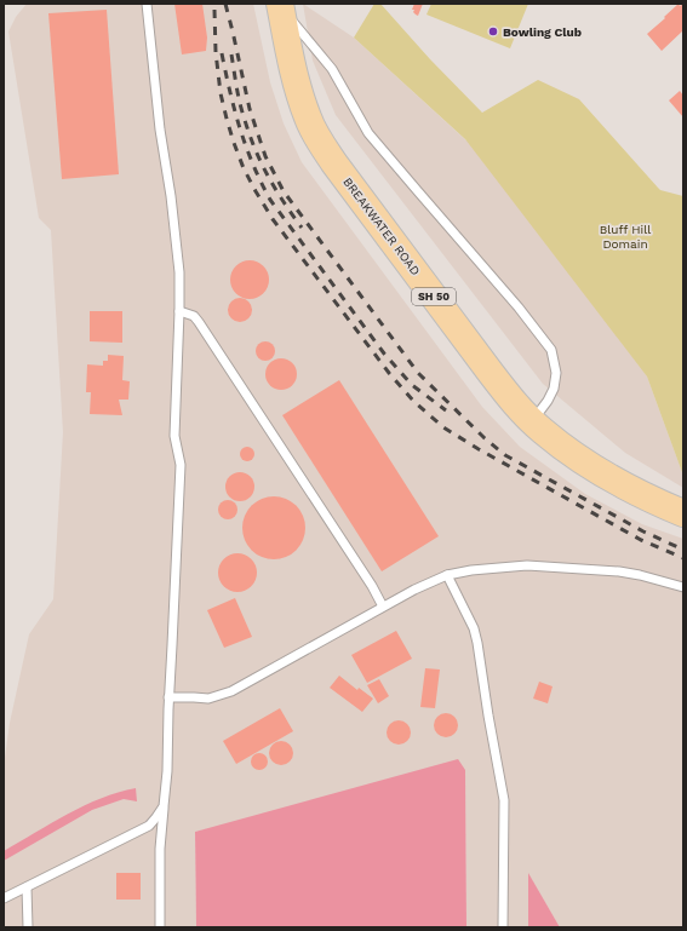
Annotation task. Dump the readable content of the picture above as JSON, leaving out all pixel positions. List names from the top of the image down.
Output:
{
  "streets": {
    "highway": ["BREAKWATER ROAD", "SH 50"]
  },
  "parks": ["Bluff Hill Domain"],
  "places": ["Bowling Club"]
}
